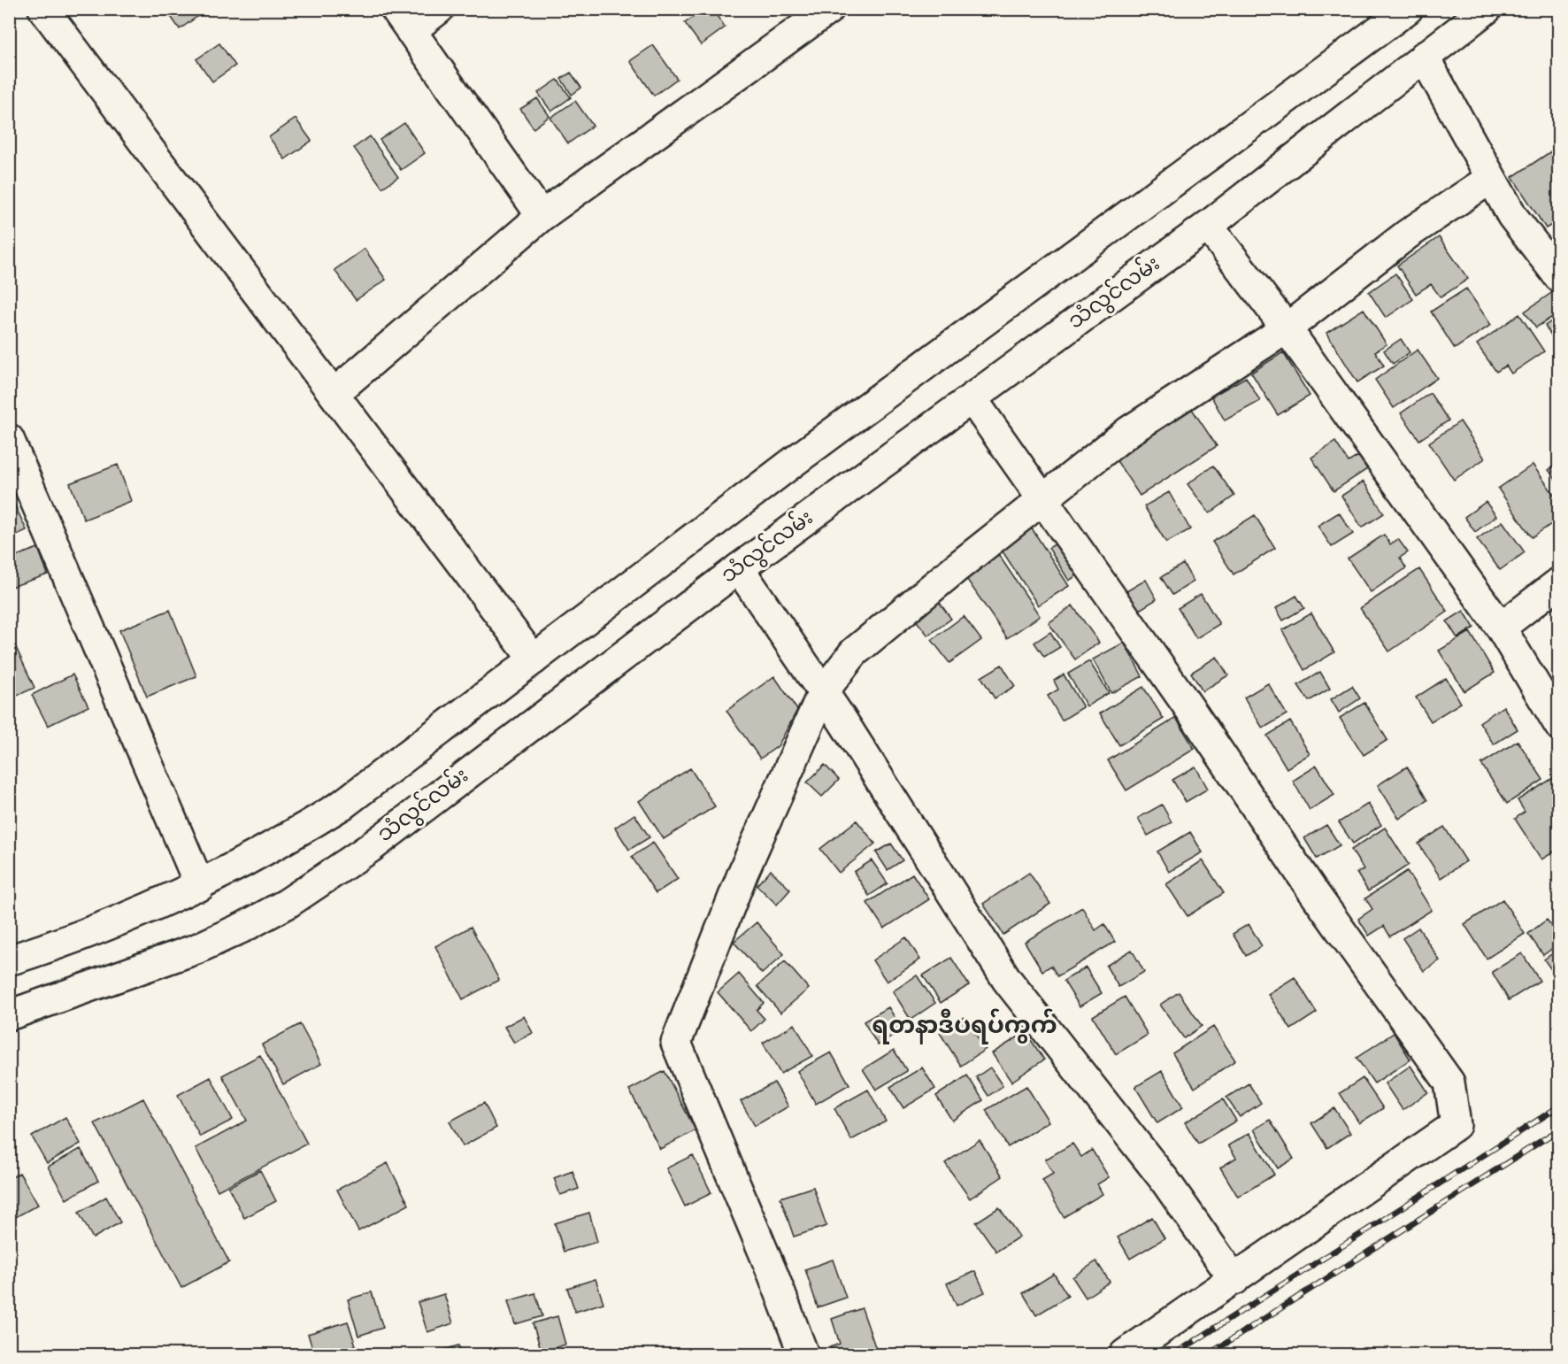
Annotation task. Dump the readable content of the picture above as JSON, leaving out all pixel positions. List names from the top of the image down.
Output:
{
  "streets": {
    "street": ["သံလွင်လမ်း"]
  },
  "districts": ["ရတနာဒီပရပ်ကွက်"]
}
